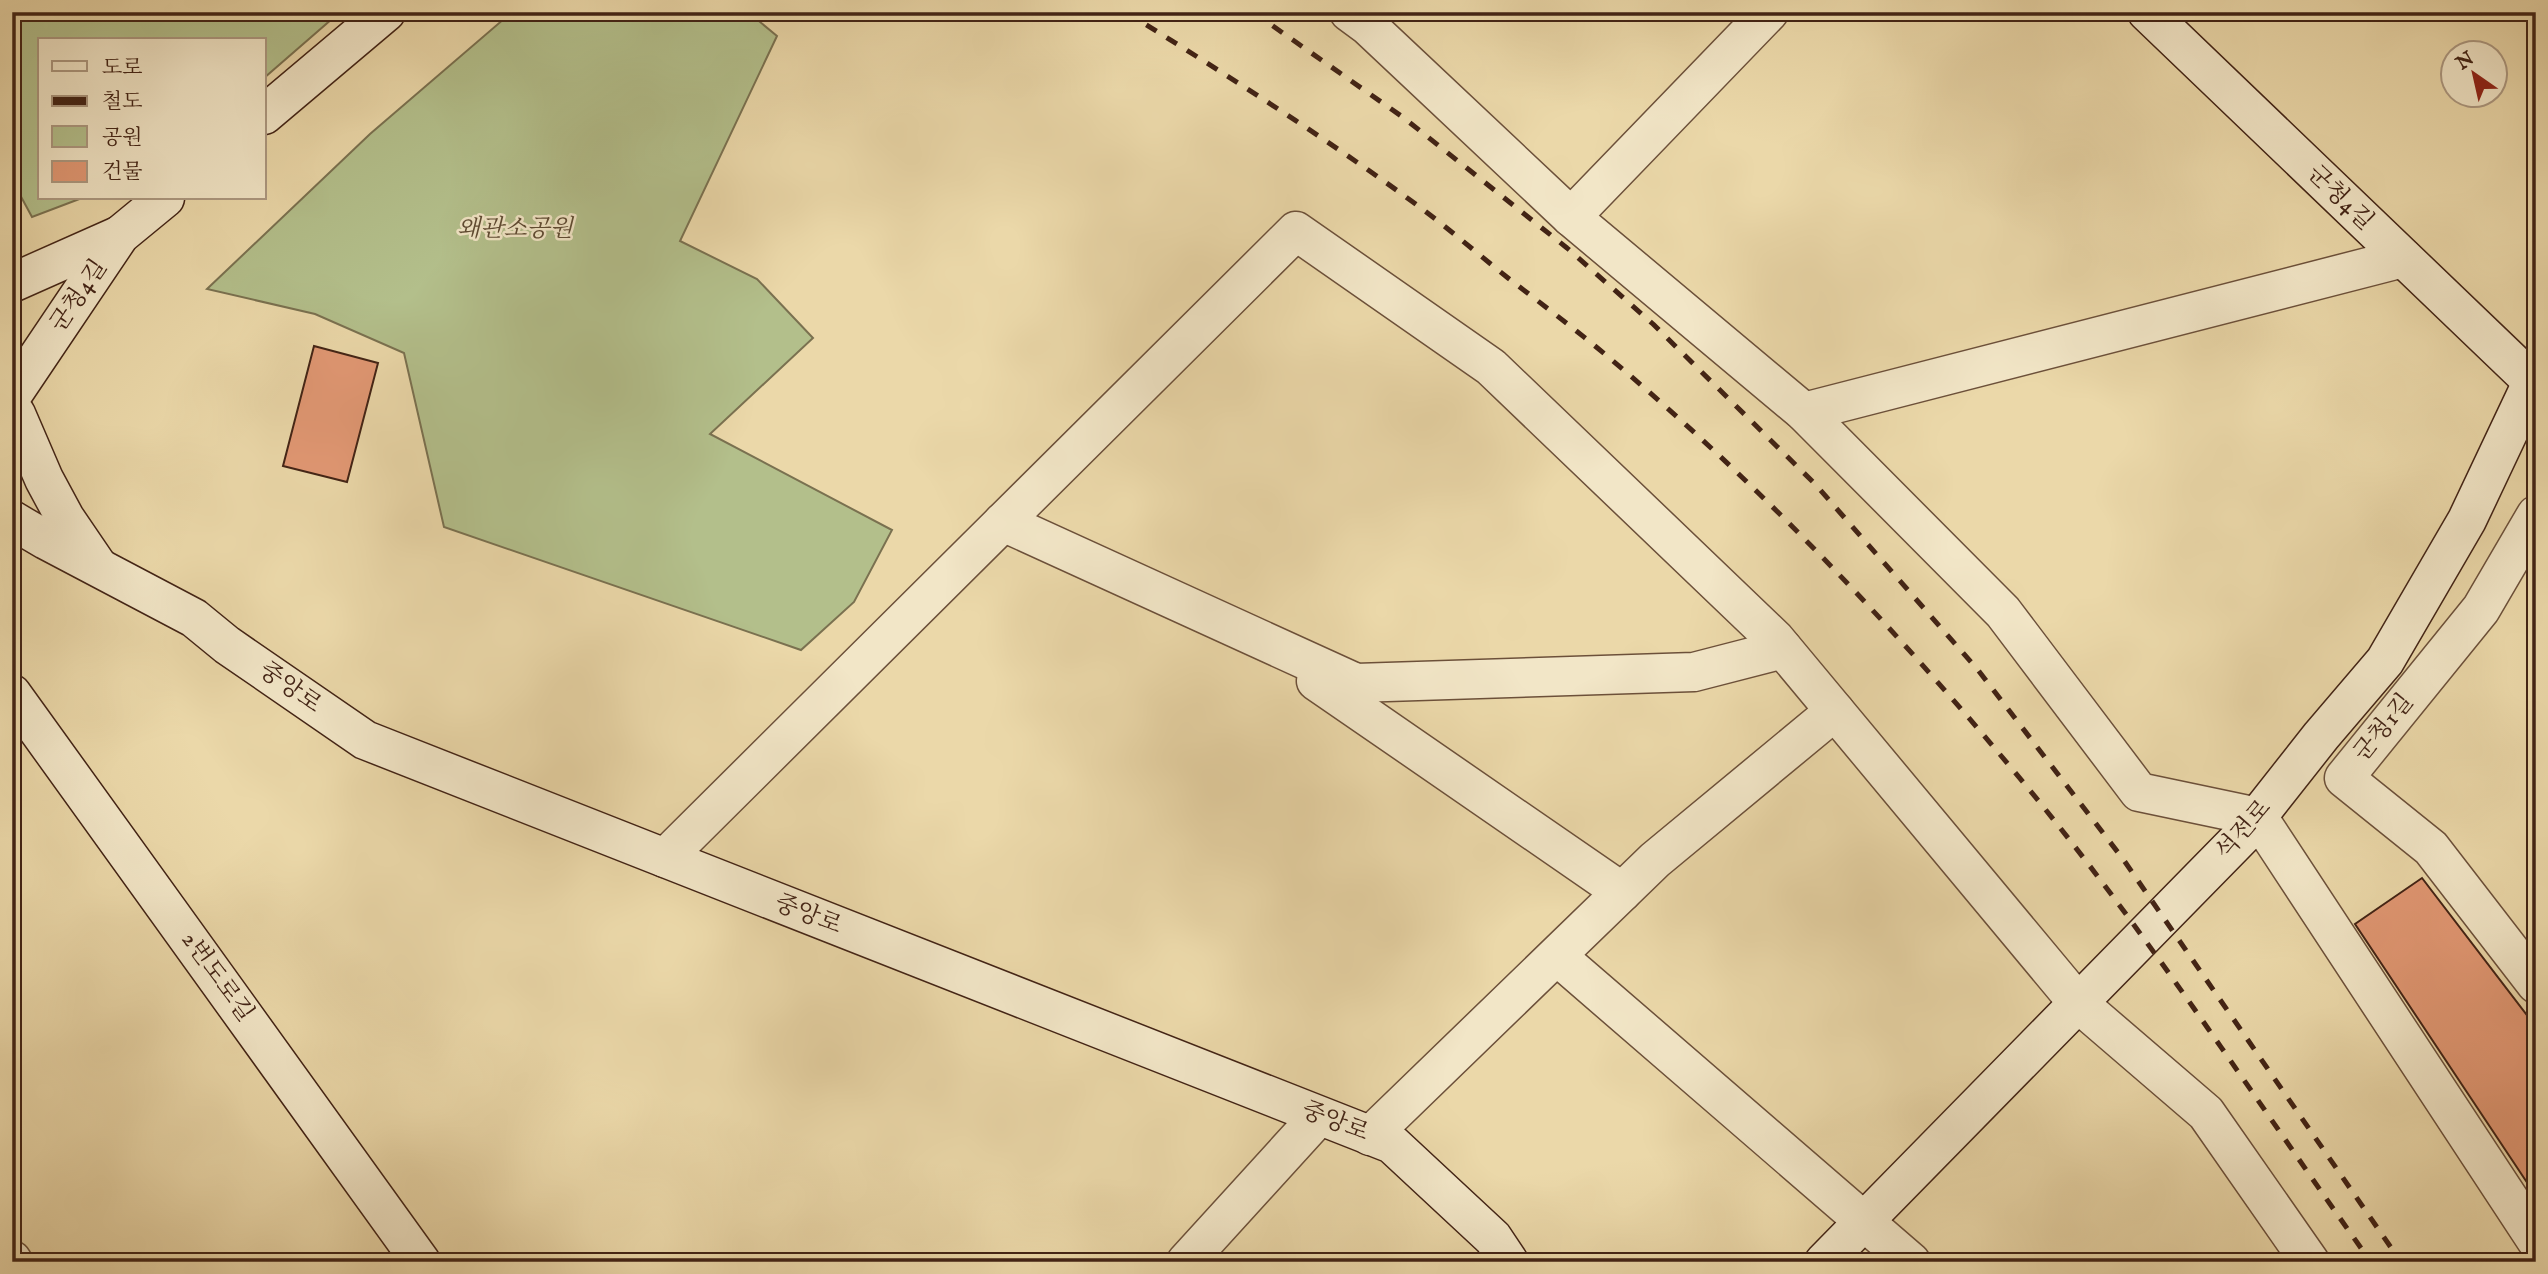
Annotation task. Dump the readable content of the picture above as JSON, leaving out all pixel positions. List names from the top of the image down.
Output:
{
  "streets": {
    "street": [
      "군청4길",
      "중앙로",
      "군청1길",
      "석전로",
      "2번도로길"
    ]
  },
  "crossings": [
    ["군청4길", "중앙로"],
    ["군청4길", "석전로"]
  ],
  "parks": ["왜관소공원"],
  "legend": [
    "도로",
    "철도",
    "공원",
    "건물"
  ],
  "north": "top left"
}
